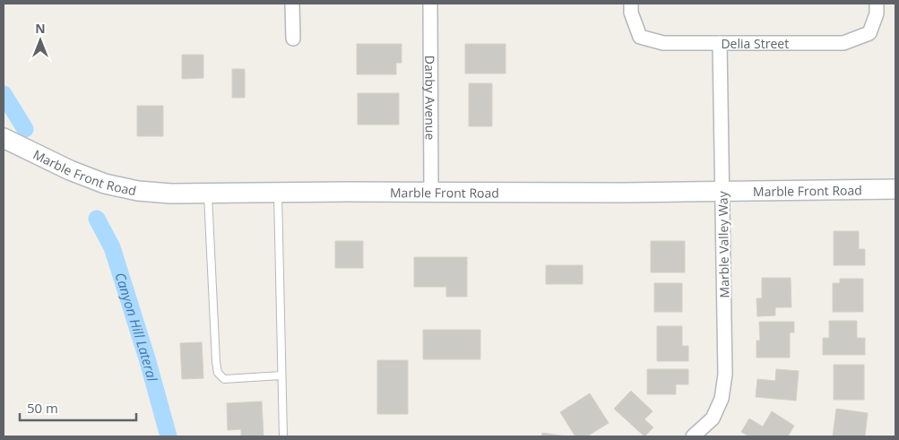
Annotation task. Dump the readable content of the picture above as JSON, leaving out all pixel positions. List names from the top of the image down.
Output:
{
  "streets": {
    "street": [
      "Delia Street",
      "Danby Avenue",
      "Marble Front Road",
      "Marble Valley Way"
    ]
  },
  "crossings": [
    ["Delia Street", "Marble Valley Way"],
    ["Danby Avenue", "Marble Front Road"],
    ["Marble Front Road", "Marble Valley Way"]
  ],
  "water": ["Canyon Hill Lateral"],
  "scale_bar": "50 m",
  "north": "top"
}
